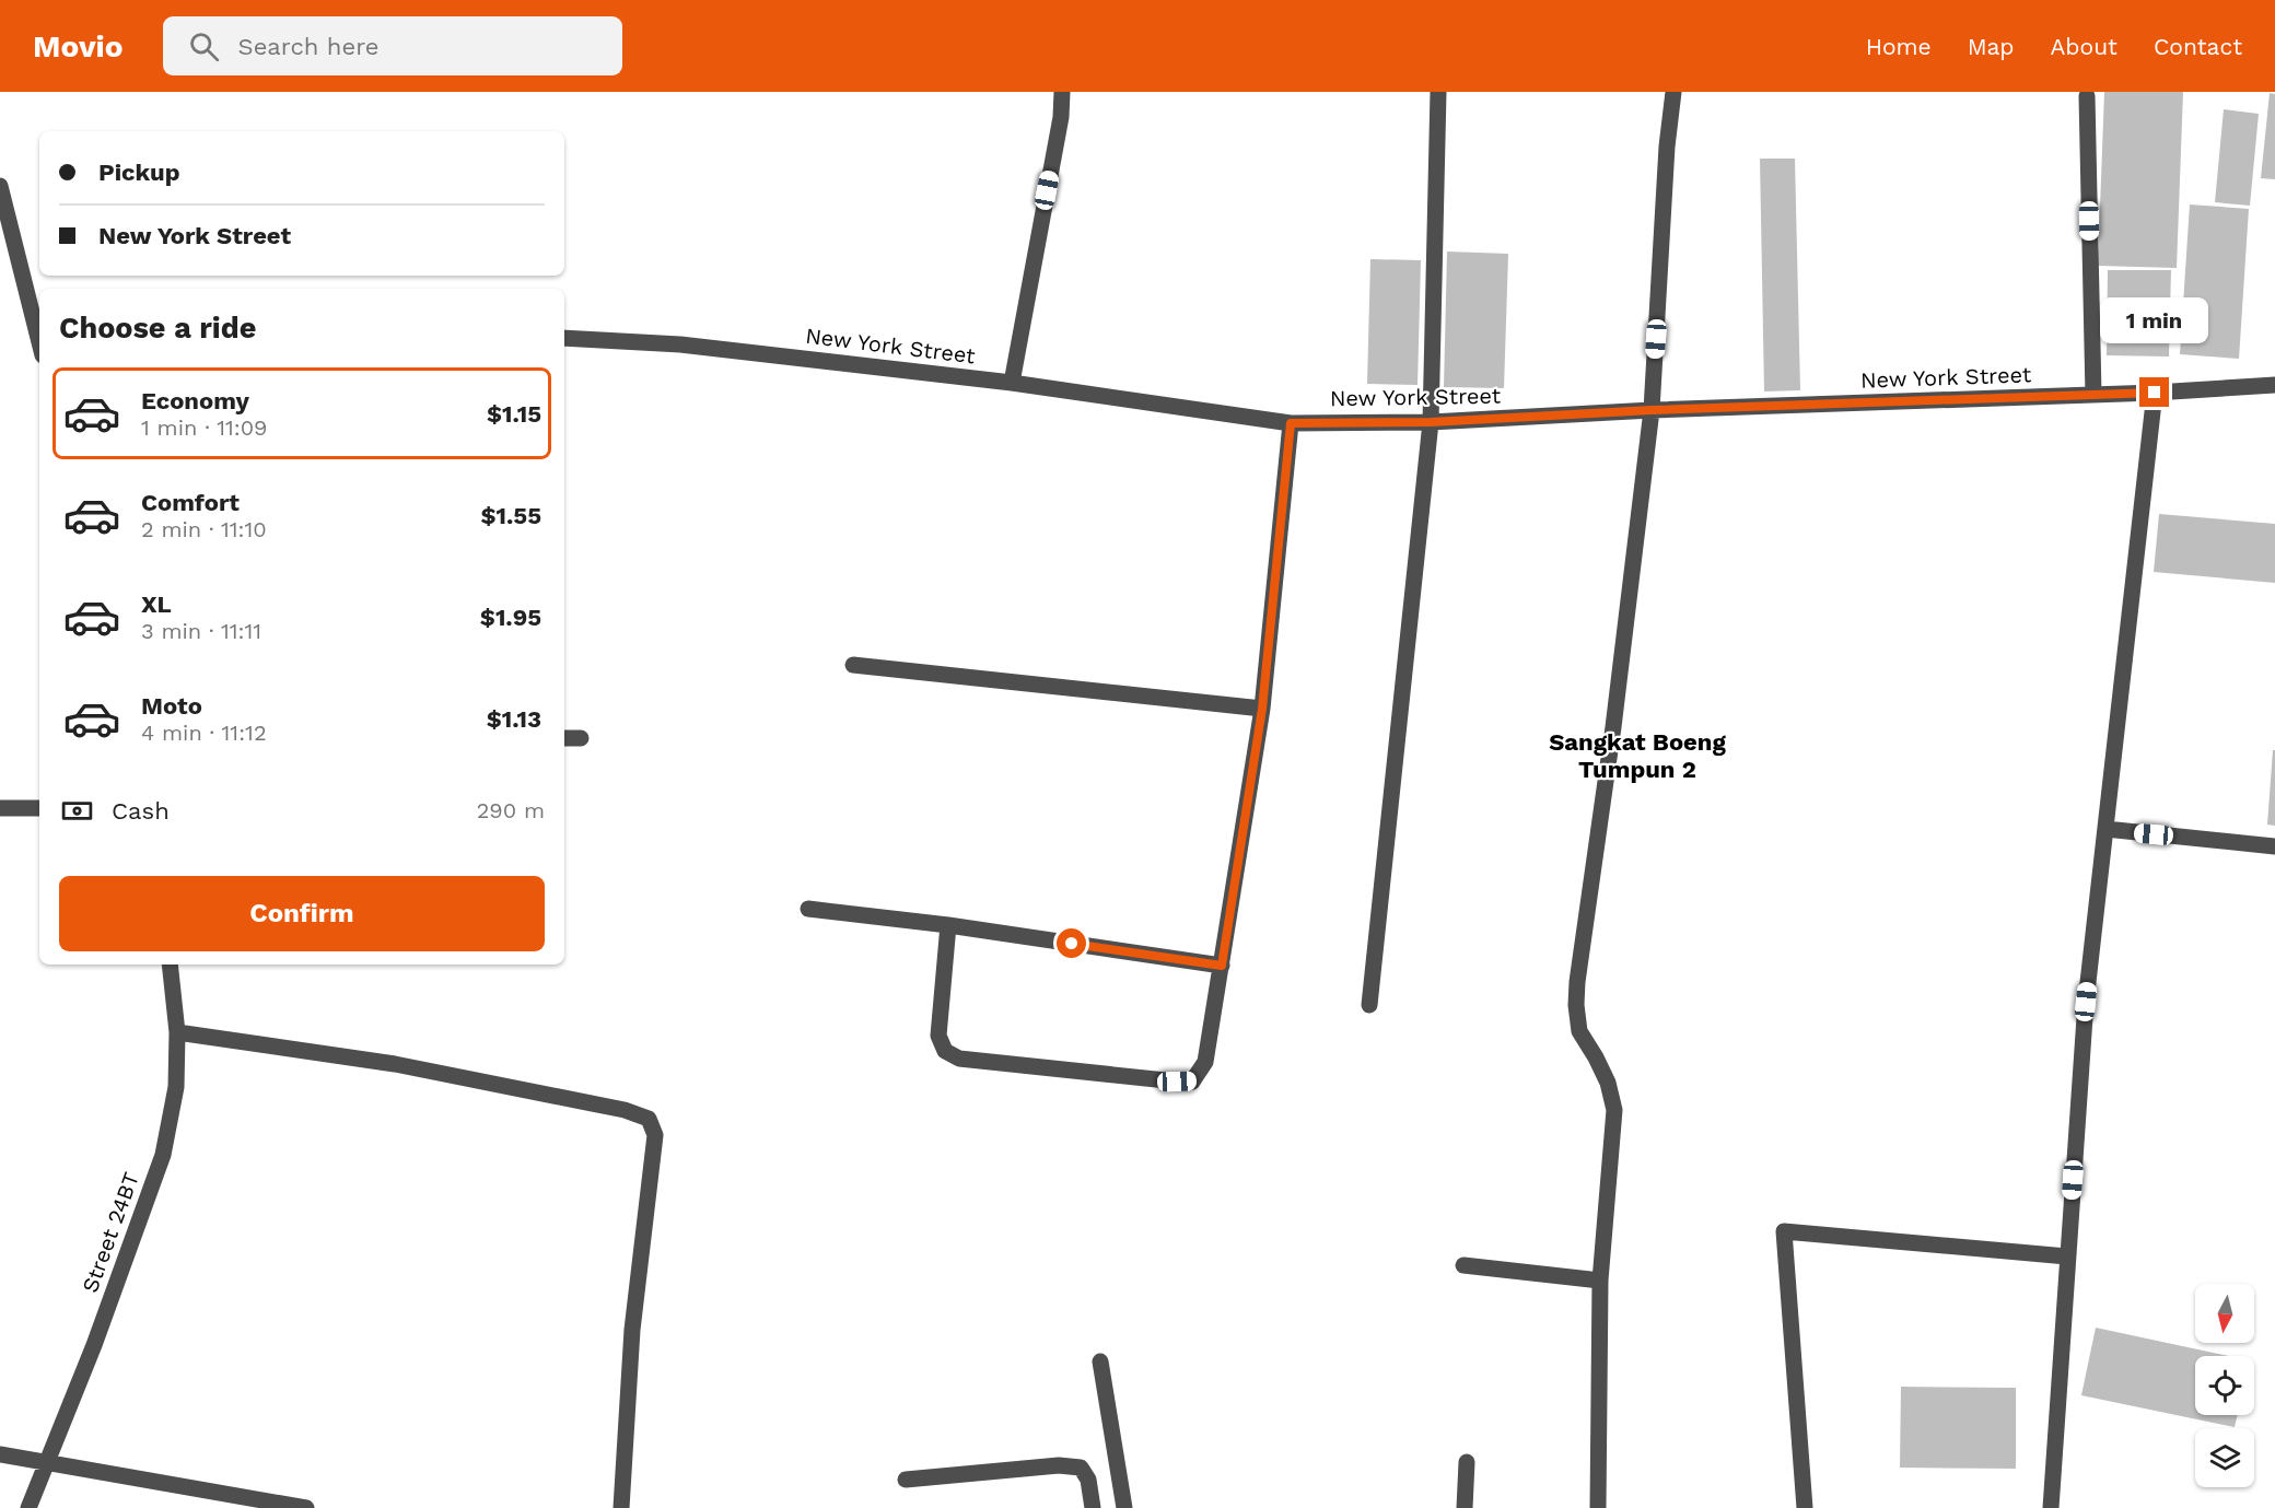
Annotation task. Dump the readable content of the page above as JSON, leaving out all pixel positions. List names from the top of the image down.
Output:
{
  "streets": {
    "street": ["New York Street", "Street 24BT"]
  },
  "districts": ["Sangkat Boeng Tumpun 2"],
  "north": "bottom",
  "page": {
    "header": "Movio",
    "search": "Search here",
    "nav": [
      "Home",
      "Map",
      "About",
      "Contact"
    ],
    "banner": ["Pickup", "New York Street"],
    "heading": "Choose a ride",
    "bubble": "1 min",
    "list": [
      {
        "name": "Economy",
        "note": "1 min · 11:09",
        "value": "$1.15"
      },
      {
        "name": "Comfort",
        "note": "2 min · 11:10",
        "value": "$1.55"
      },
      {
        "name": "XL",
        "note": "3 min · 11:11",
        "value": "$1.95"
      },
      {
        "name": "Moto",
        "note": "4 min · 11:12",
        "value": "$1.13"
      }
    ],
    "pay": ["Cash", "290 m"],
    "buttons": "Confirm"
  }
}
